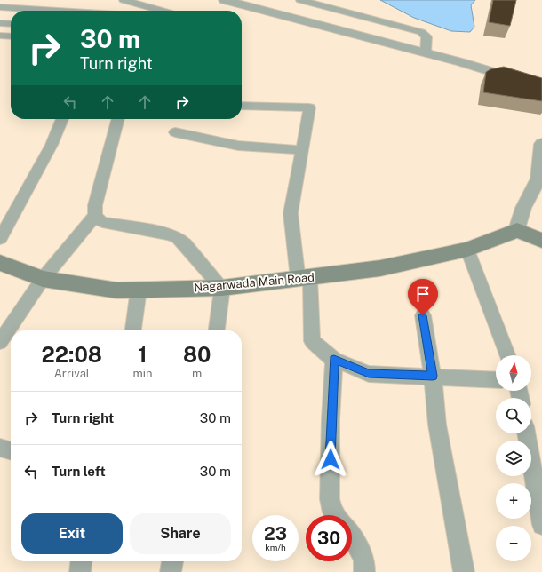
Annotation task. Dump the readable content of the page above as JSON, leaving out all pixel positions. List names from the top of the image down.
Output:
{
  "streets": {
    "main road": ["Nagarwada Main Road"]
  },
  "north": "top",
  "page": {
    "turn": ["30 m", "Turn right"],
    "eta": [
      "22:08",
      "Arrival",
      "1",
      "min",
      "80",
      "m"
    ],
    "map_buttons": ["+", "−"],
    "list": [
      {
        "name": "Turn right",
        "value": "30 m"
      },
      {
        "name": "Turn left",
        "value": "30 m"
      }
    ],
    "buttons": ["Exit", "Share"],
    "speed": "23 km/h",
    "limit": "30"
  }
}
